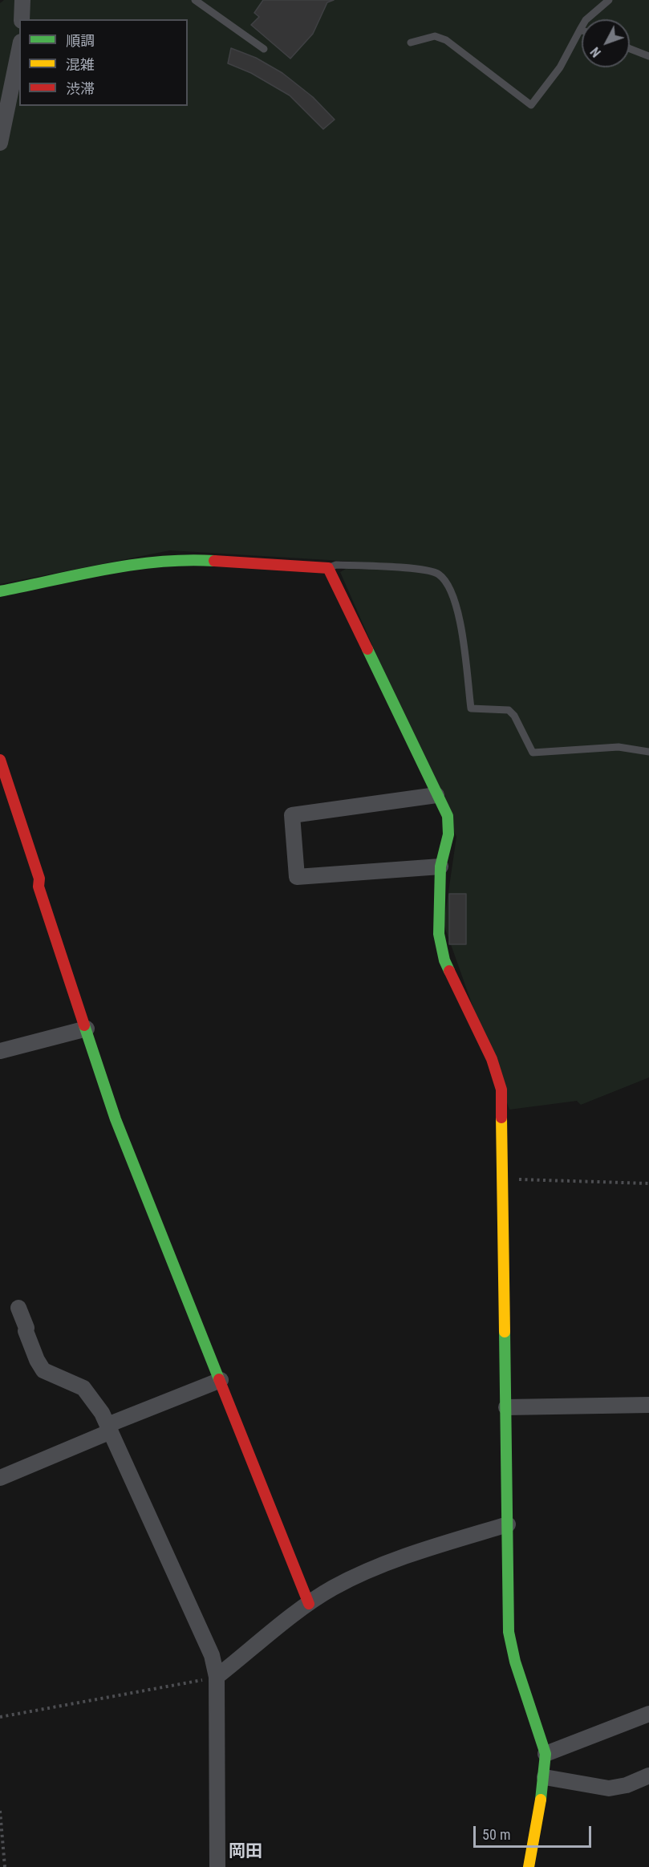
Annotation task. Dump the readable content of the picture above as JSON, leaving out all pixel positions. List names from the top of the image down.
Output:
{
  "districts": ["岡田"],
  "legend": ["順調", "混雑", "渋滞"],
  "scale_bar": "50 m",
  "north": "bottom left"
}
